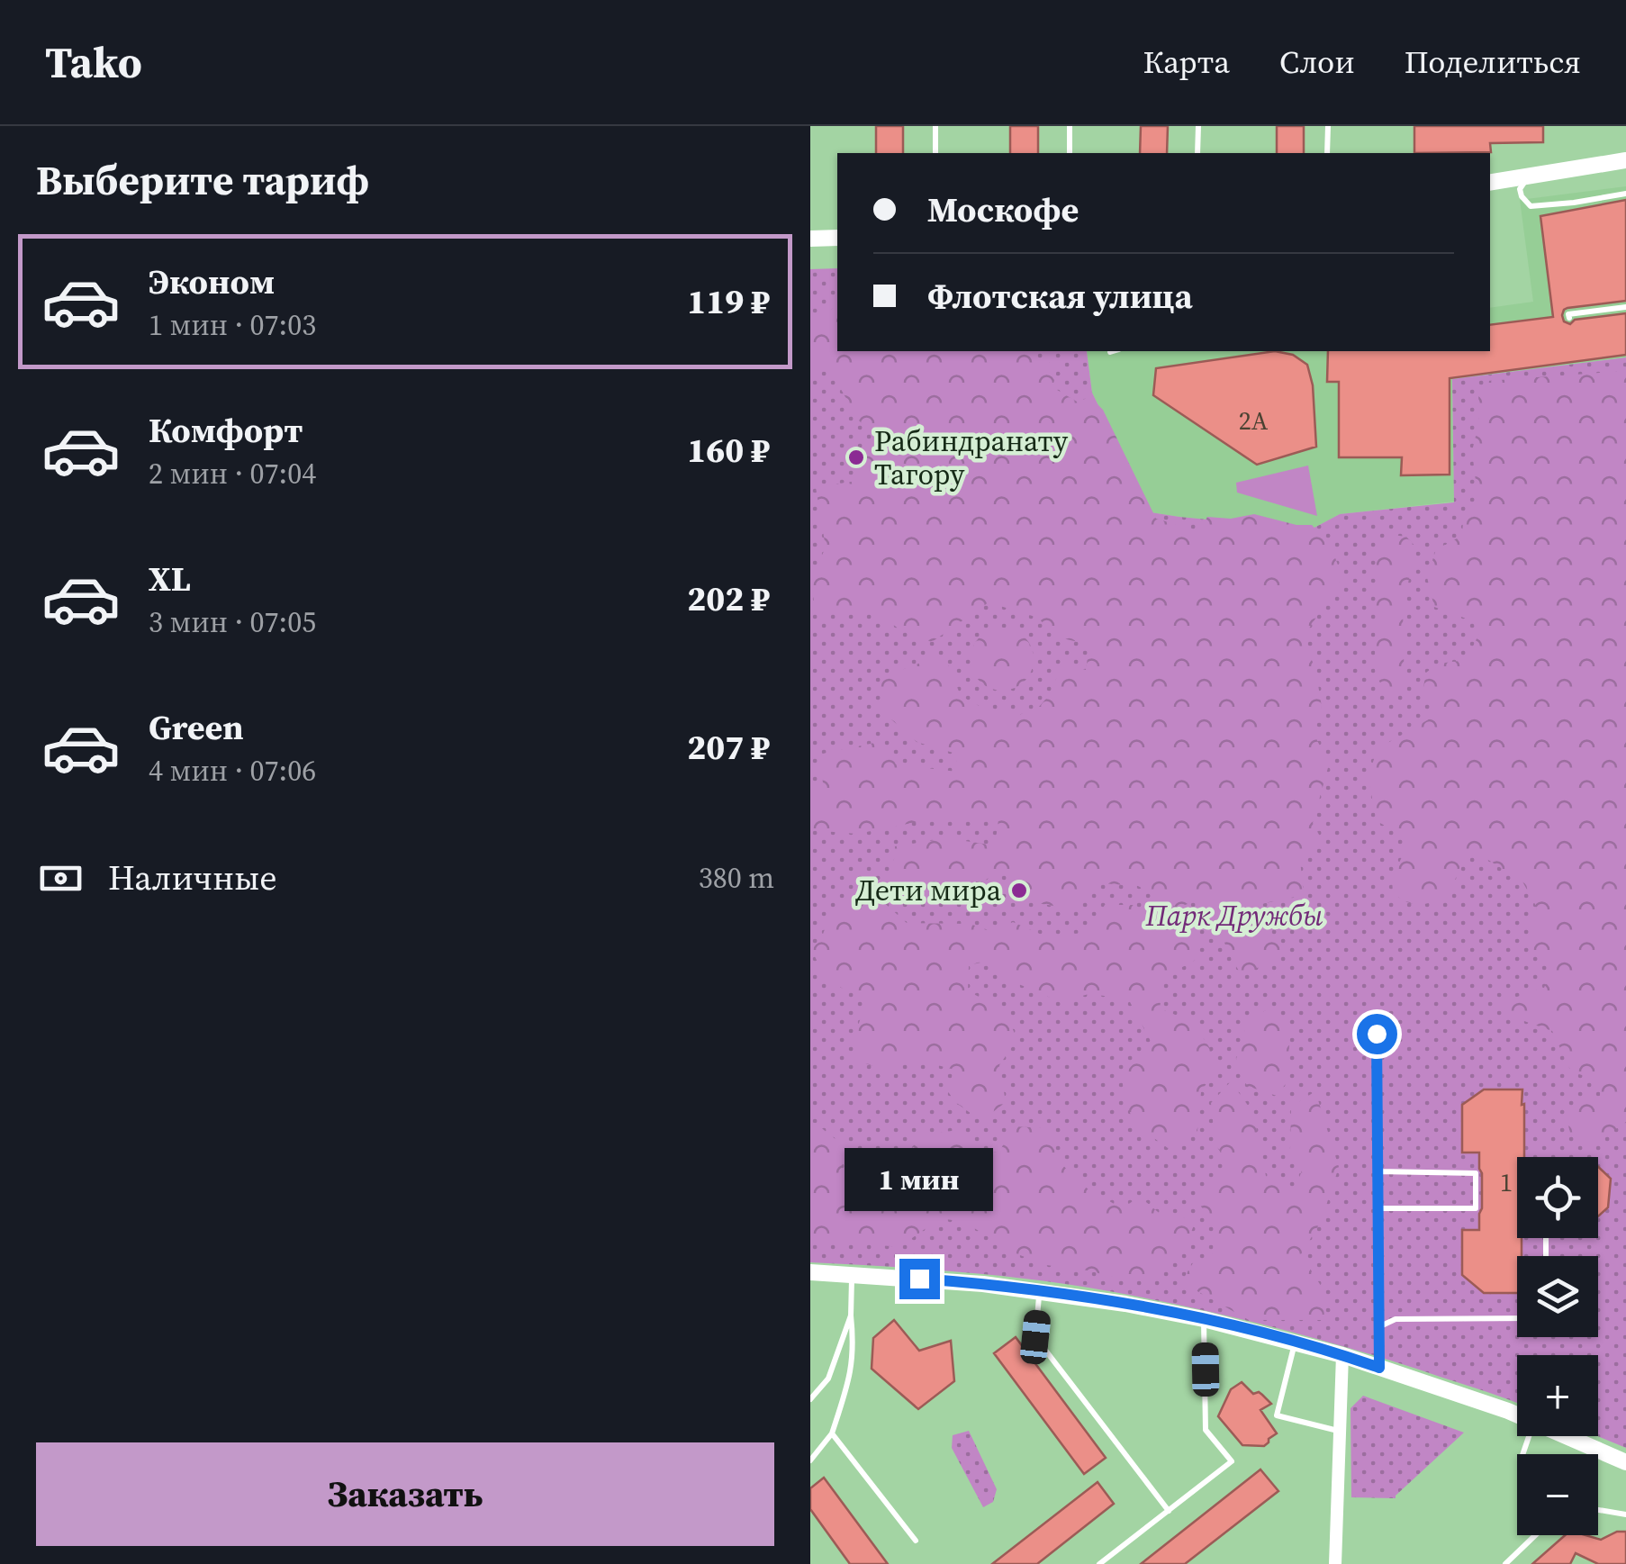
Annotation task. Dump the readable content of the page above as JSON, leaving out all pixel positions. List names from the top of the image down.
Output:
{
  "parks": ["Парк Дружбы"],
  "places": ["Рабиндранату Тагору", "Дети мира"],
  "house_numbers": ["2А", "1"],
  "page": {
    "header": "Tako",
    "nav": ["Карта", "Слои", "Поделиться"],
    "heading": "Выберите тариф",
    "banner": ["Москофе", "Флотская улица"],
    "list": [
      {
        "name": "Эконом",
        "note": "1 мин · 07:03",
        "value": "119 ₽"
      },
      {
        "name": "Комфорт",
        "note": "2 мин · 07:04",
        "value": "160 ₽"
      },
      {
        "name": "XL",
        "note": "3 мин · 07:05",
        "value": "202 ₽"
      },
      {
        "name": "Green",
        "note": "4 мин · 07:06",
        "value": "207 ₽"
      }
    ],
    "pay": ["Наличные", "380 m"],
    "bubble": "1 мин",
    "map_buttons": ["+", "−"],
    "buttons": "Заказать"
  }
}
